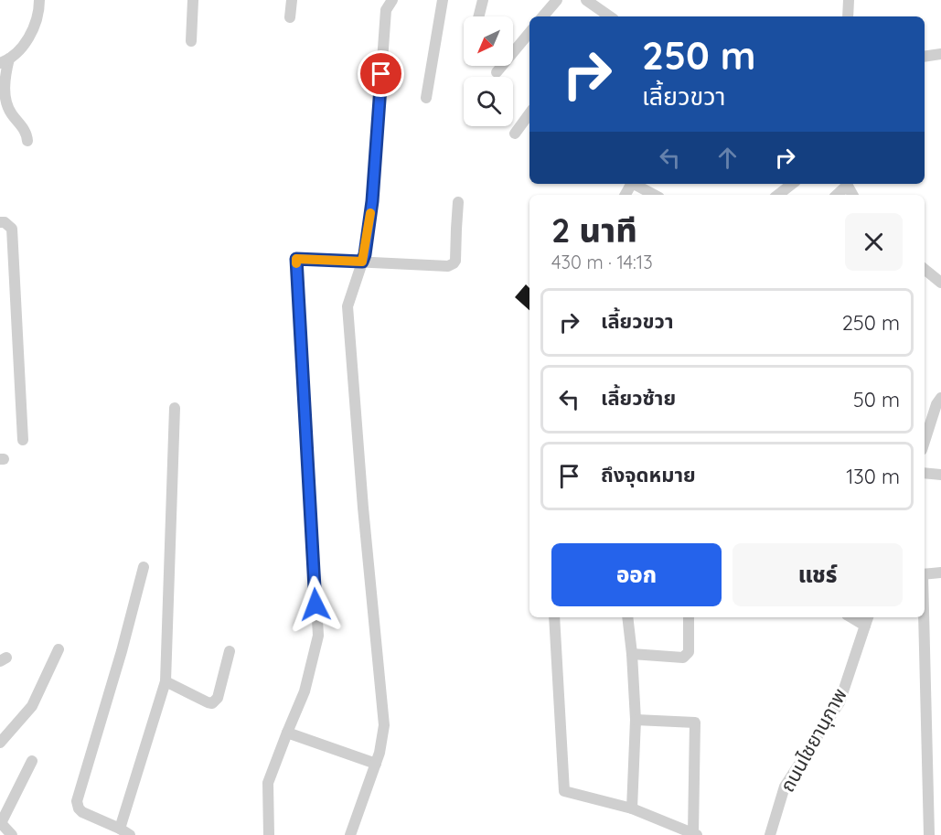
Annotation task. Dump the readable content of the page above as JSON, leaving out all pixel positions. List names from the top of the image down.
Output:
{
  "streets": {
    "street": ["ถนนไชยานุภาพ"]
  },
  "north": "bottom left",
  "page": {
    "turn": ["250 m", "เลี้ยวขวา"],
    "heading": ["2 นาที", "430 m · 14:13"],
    "list": [
      {
        "name": "เลี้ยวขวา",
        "value": "250 m"
      },
      {
        "name": "เลี้ยวซ้าย",
        "value": "50 m"
      },
      {
        "name": "ถึงจุดหมาย",
        "value": "130 m"
      }
    ],
    "buttons": ["ออก", "แชร์"]
  }
}
